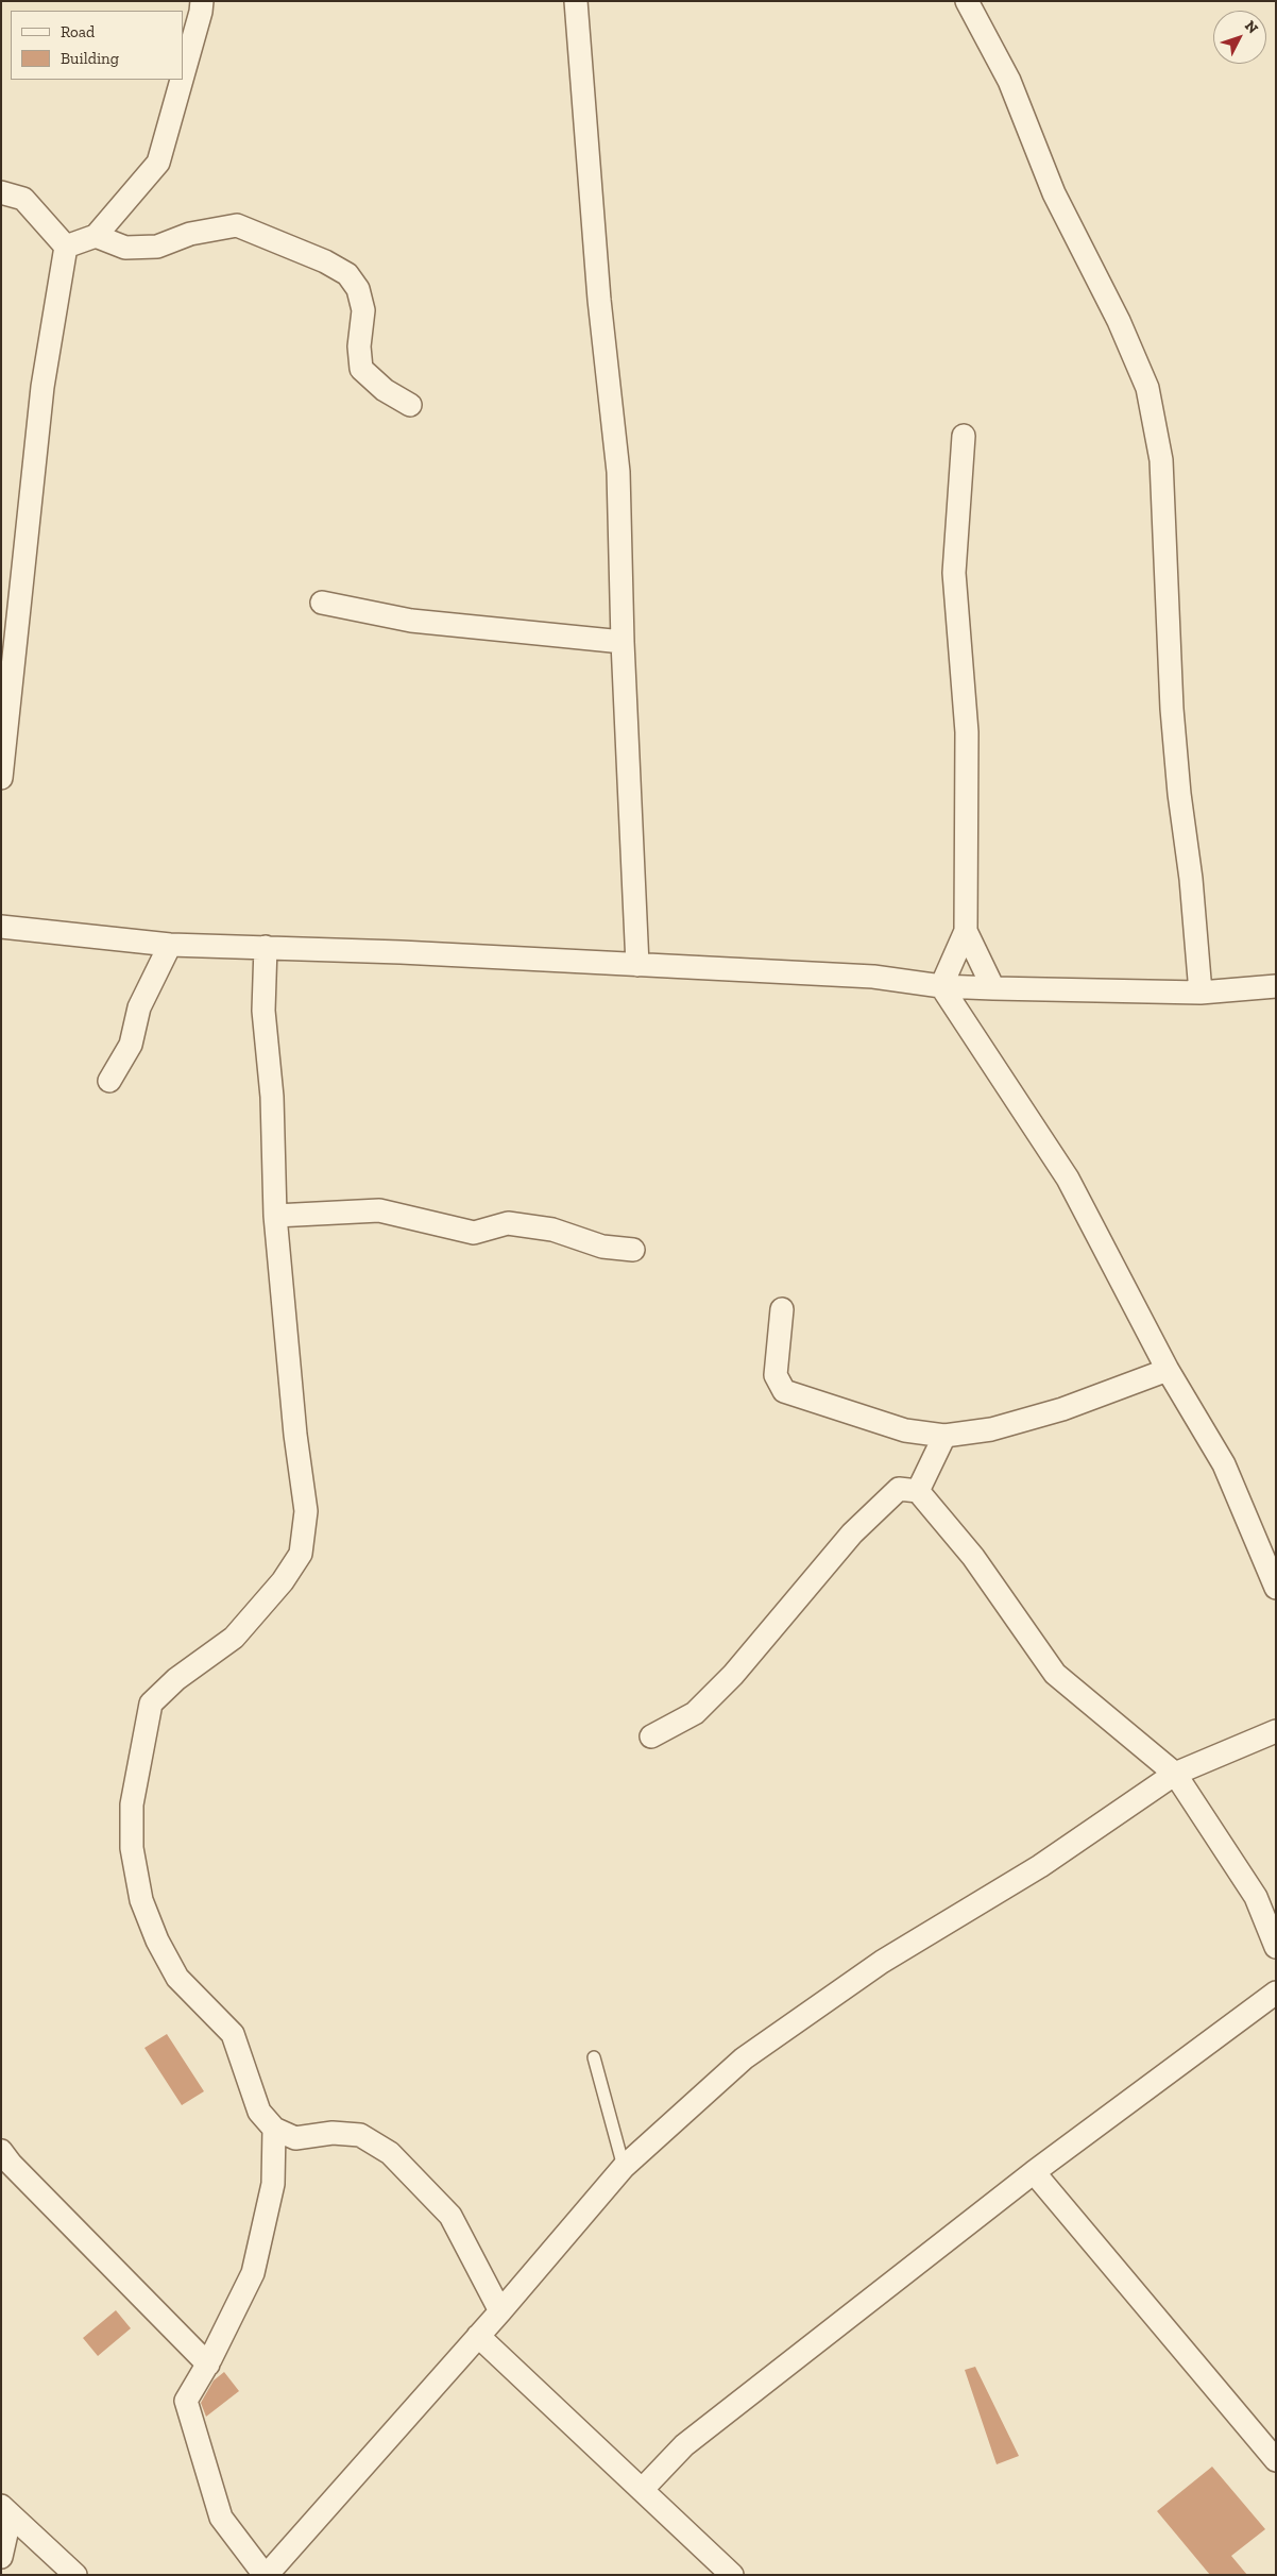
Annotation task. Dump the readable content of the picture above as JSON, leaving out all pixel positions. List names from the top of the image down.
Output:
{
  "legend": ["Road", "Building"],
  "north": "top right"
}
